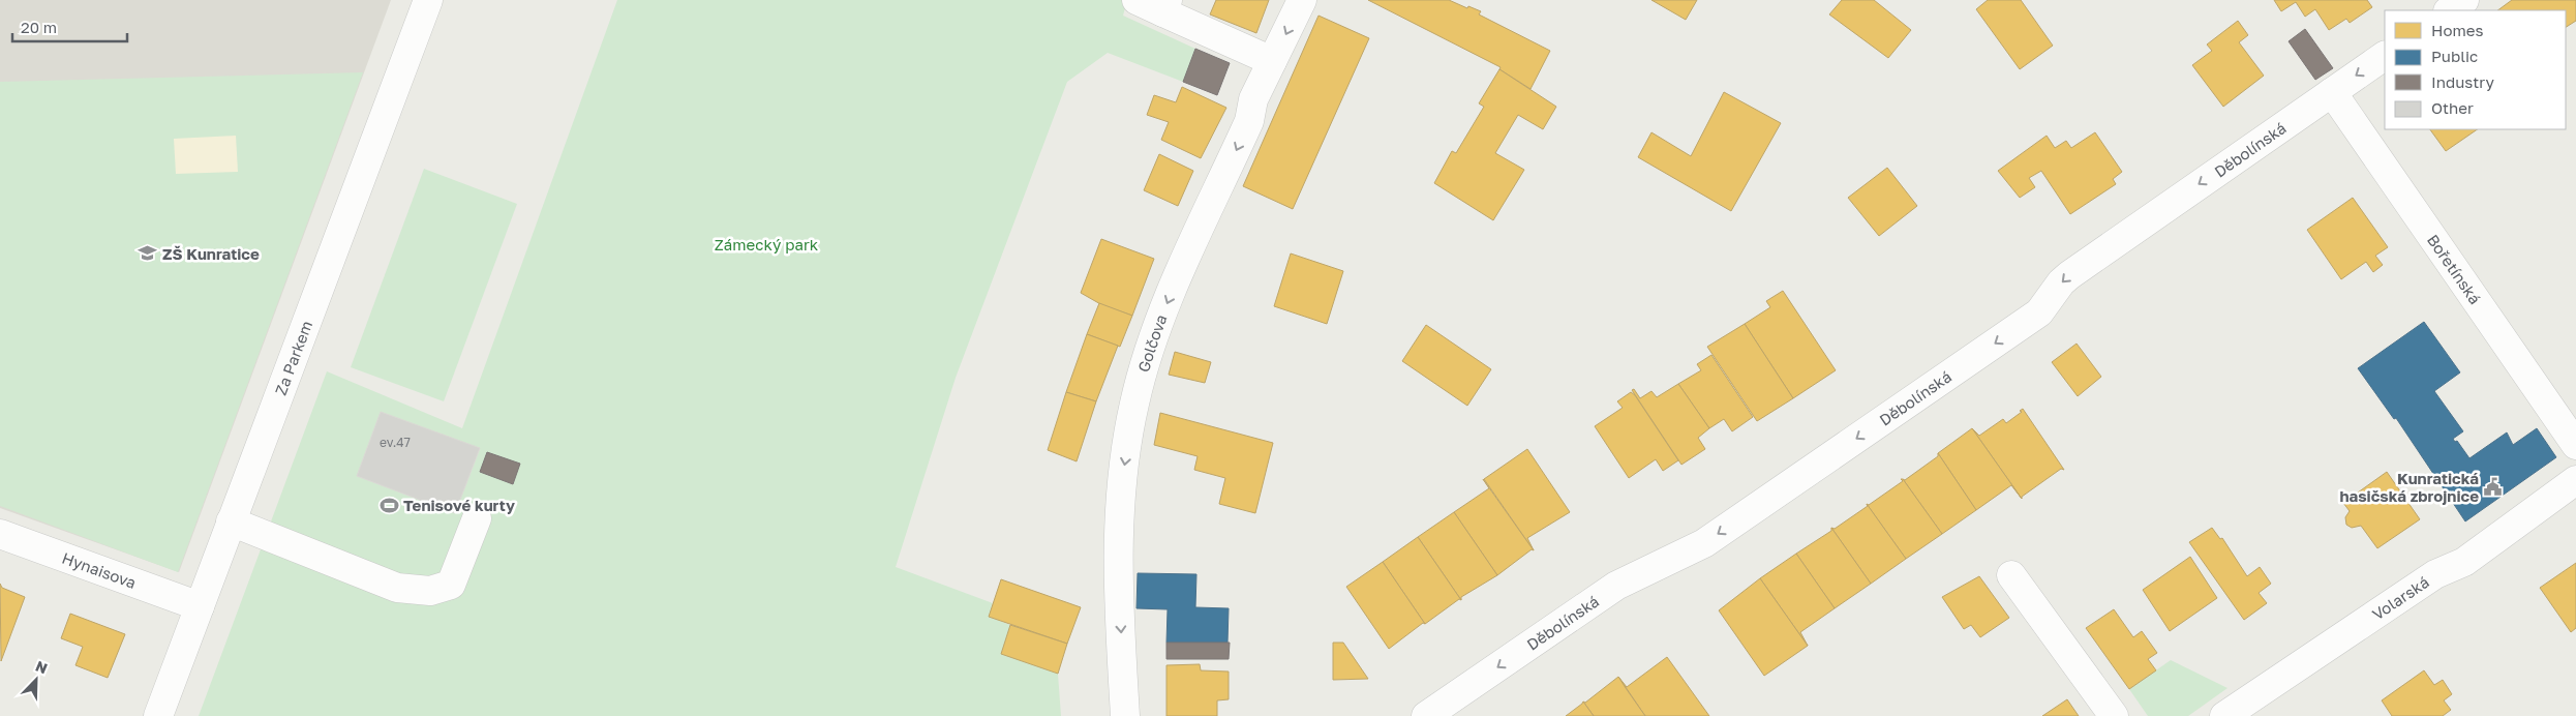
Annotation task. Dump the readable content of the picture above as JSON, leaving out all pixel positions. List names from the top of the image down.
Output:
{
  "streets": {
    "street": [
      "Děbolínská",
      "Bořetínská",
      "Golčova",
      "Za Parkem",
      "Hynaisova",
      "Volarská"
    ]
  },
  "crossings": [
    ["Děbolínská", "Bořetínská"],
    ["Za Parkem", "Hynaisova"]
  ],
  "one_way": ["Děbolínská", "Golčova"],
  "parks": ["Zámecký park"],
  "places": {
    "school or university": ["ZŠ Kunratice"],
    "public building": ["Kunratická hasičská zbrojnice"],
    "sports": ["Tenisové kurty"]
  },
  "house_numbers": ["ev.47"],
  "legend": [
    "Homes",
    "Public",
    "Industry",
    "Other"
  ],
  "scale_bar": "20 m",
  "north": "top right"
}
